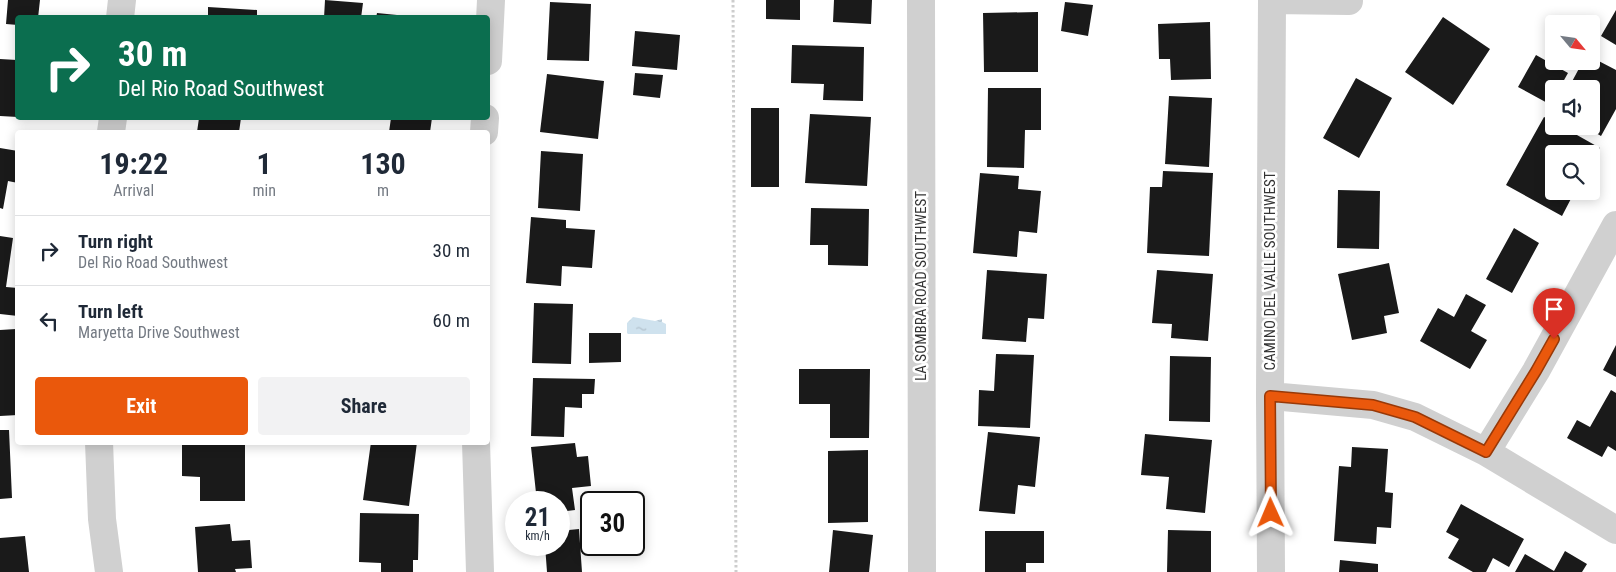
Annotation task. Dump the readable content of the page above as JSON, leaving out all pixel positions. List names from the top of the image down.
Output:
{
  "streets": {
    "street": ["CAMINO DEL VALLE SOUTHWEST", "LA SOMBRA ROAD SOUTHWEST"]
  },
  "north": "bottom right",
  "page": {
    "turn": ["30 m", "Del Rio Road Southwest"],
    "eta": [
      "19:22",
      "Arrival",
      "1",
      "min",
      "130",
      "m"
    ],
    "list": [
      {
        "name": "Turn right",
        "note": "Del Rio Road Southwest",
        "value": "30 m"
      },
      {
        "name": "Turn left",
        "note": "Maryetta Drive Southwest",
        "value": "60 m"
      }
    ],
    "buttons": ["Exit", "Share"],
    "speed": "21 km/h",
    "limit": "30"
  }
}
